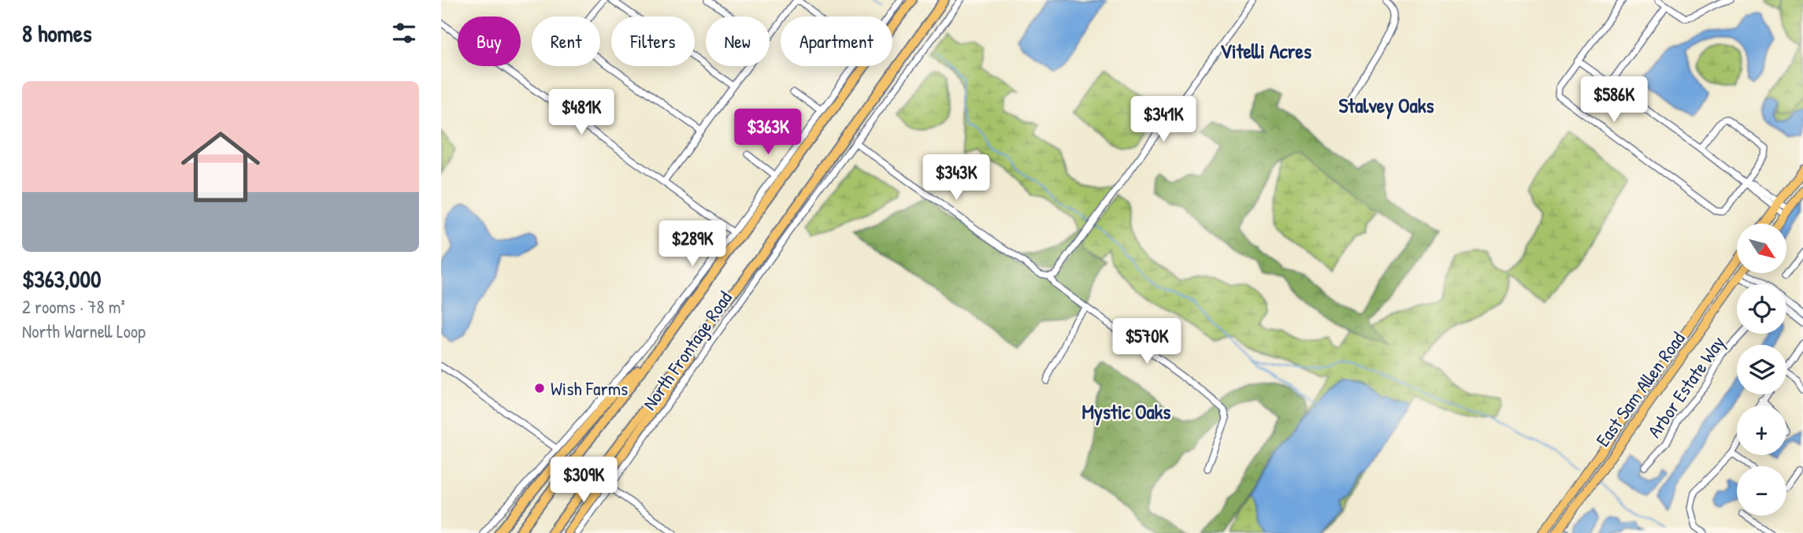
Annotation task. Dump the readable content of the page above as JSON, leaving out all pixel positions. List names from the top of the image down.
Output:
{
  "streets": {
    "main road": ["East Sam Allen Road"],
    "street": ["North Frontage Road", "Arbor Estate Way"]
  },
  "districts": ["Vitelli Acres", "Stalvey Oaks", "Mystic Oaks"],
  "places": ["Wish Farms"],
  "north": "bottom right",
  "page": {
    "heading": "8 homes",
    "chip": [
      "Buy",
      "Rent",
      "Filters",
      "New",
      "Apartment"
    ],
    "list": [
      {
        "name": "$363,000",
        "note": "2 rooms · 78 m² · North Warnell Loop"
      }
    ],
    "price": [
      "$586K",
      "$481K",
      "$341K",
      "$363K",
      "$343K",
      "$289K",
      "$570K",
      "$309K"
    ],
    "map_buttons": ["+", "−"]
  }
}
